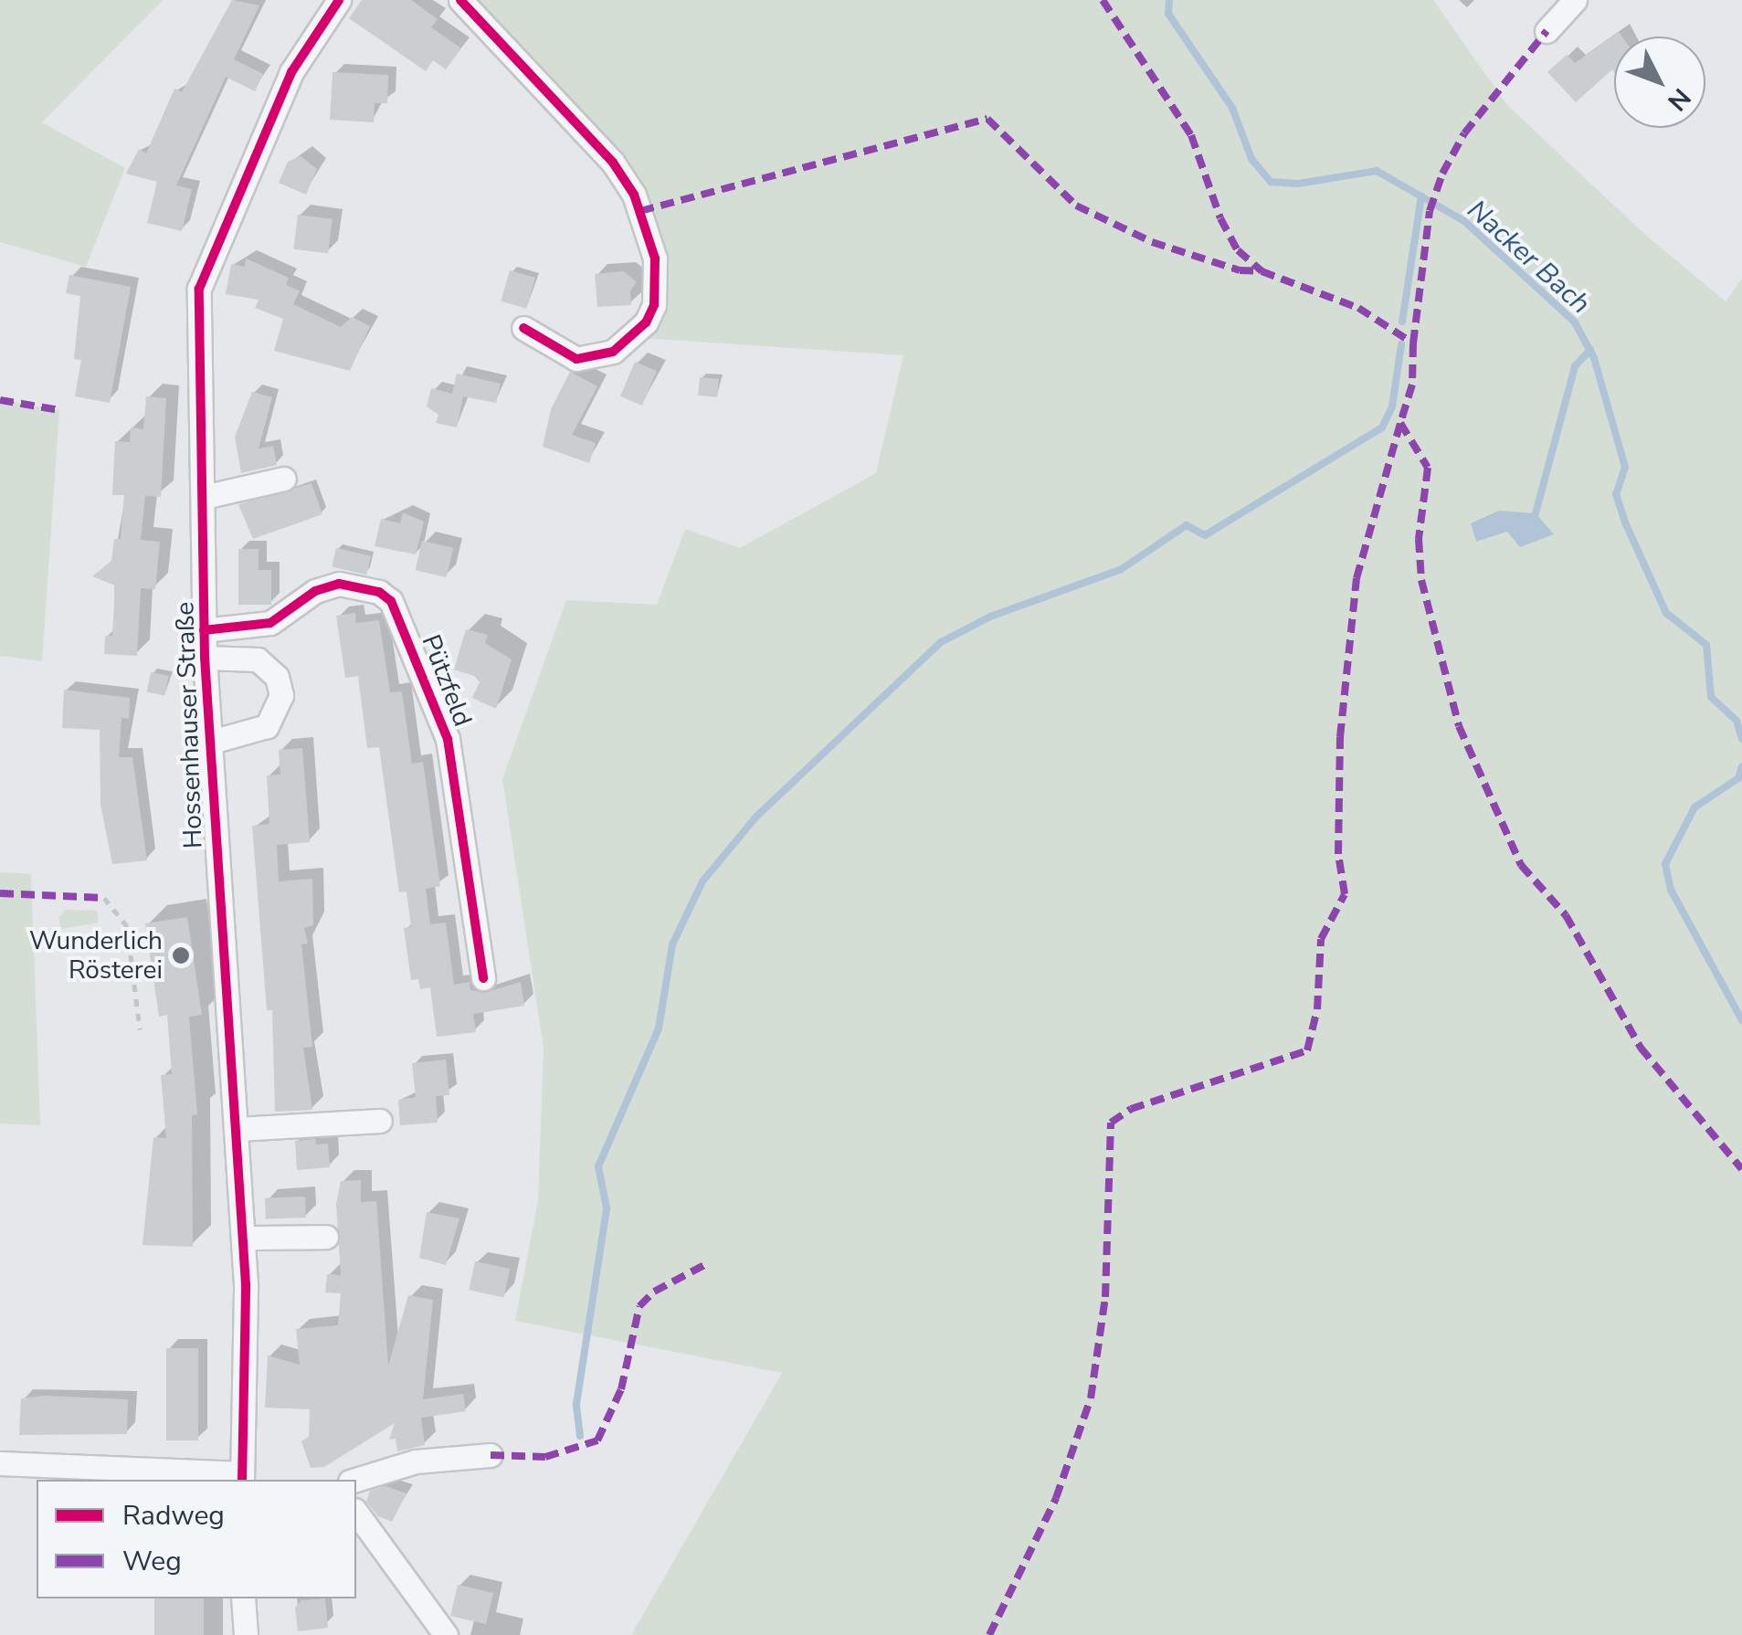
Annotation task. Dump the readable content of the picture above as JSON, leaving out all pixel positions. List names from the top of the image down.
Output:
{
  "streets": {
    "street": ["Pützfeld", "Hossenhauser Straße"]
  },
  "crossings": [
    ["Pützfeld", "Hossenhauser Straße"]
  ],
  "water": ["Nacker Bach"],
  "places": ["Wunderlich Rösterei"],
  "legend": ["Radweg", "Weg"],
  "north": "bottom right"
}
